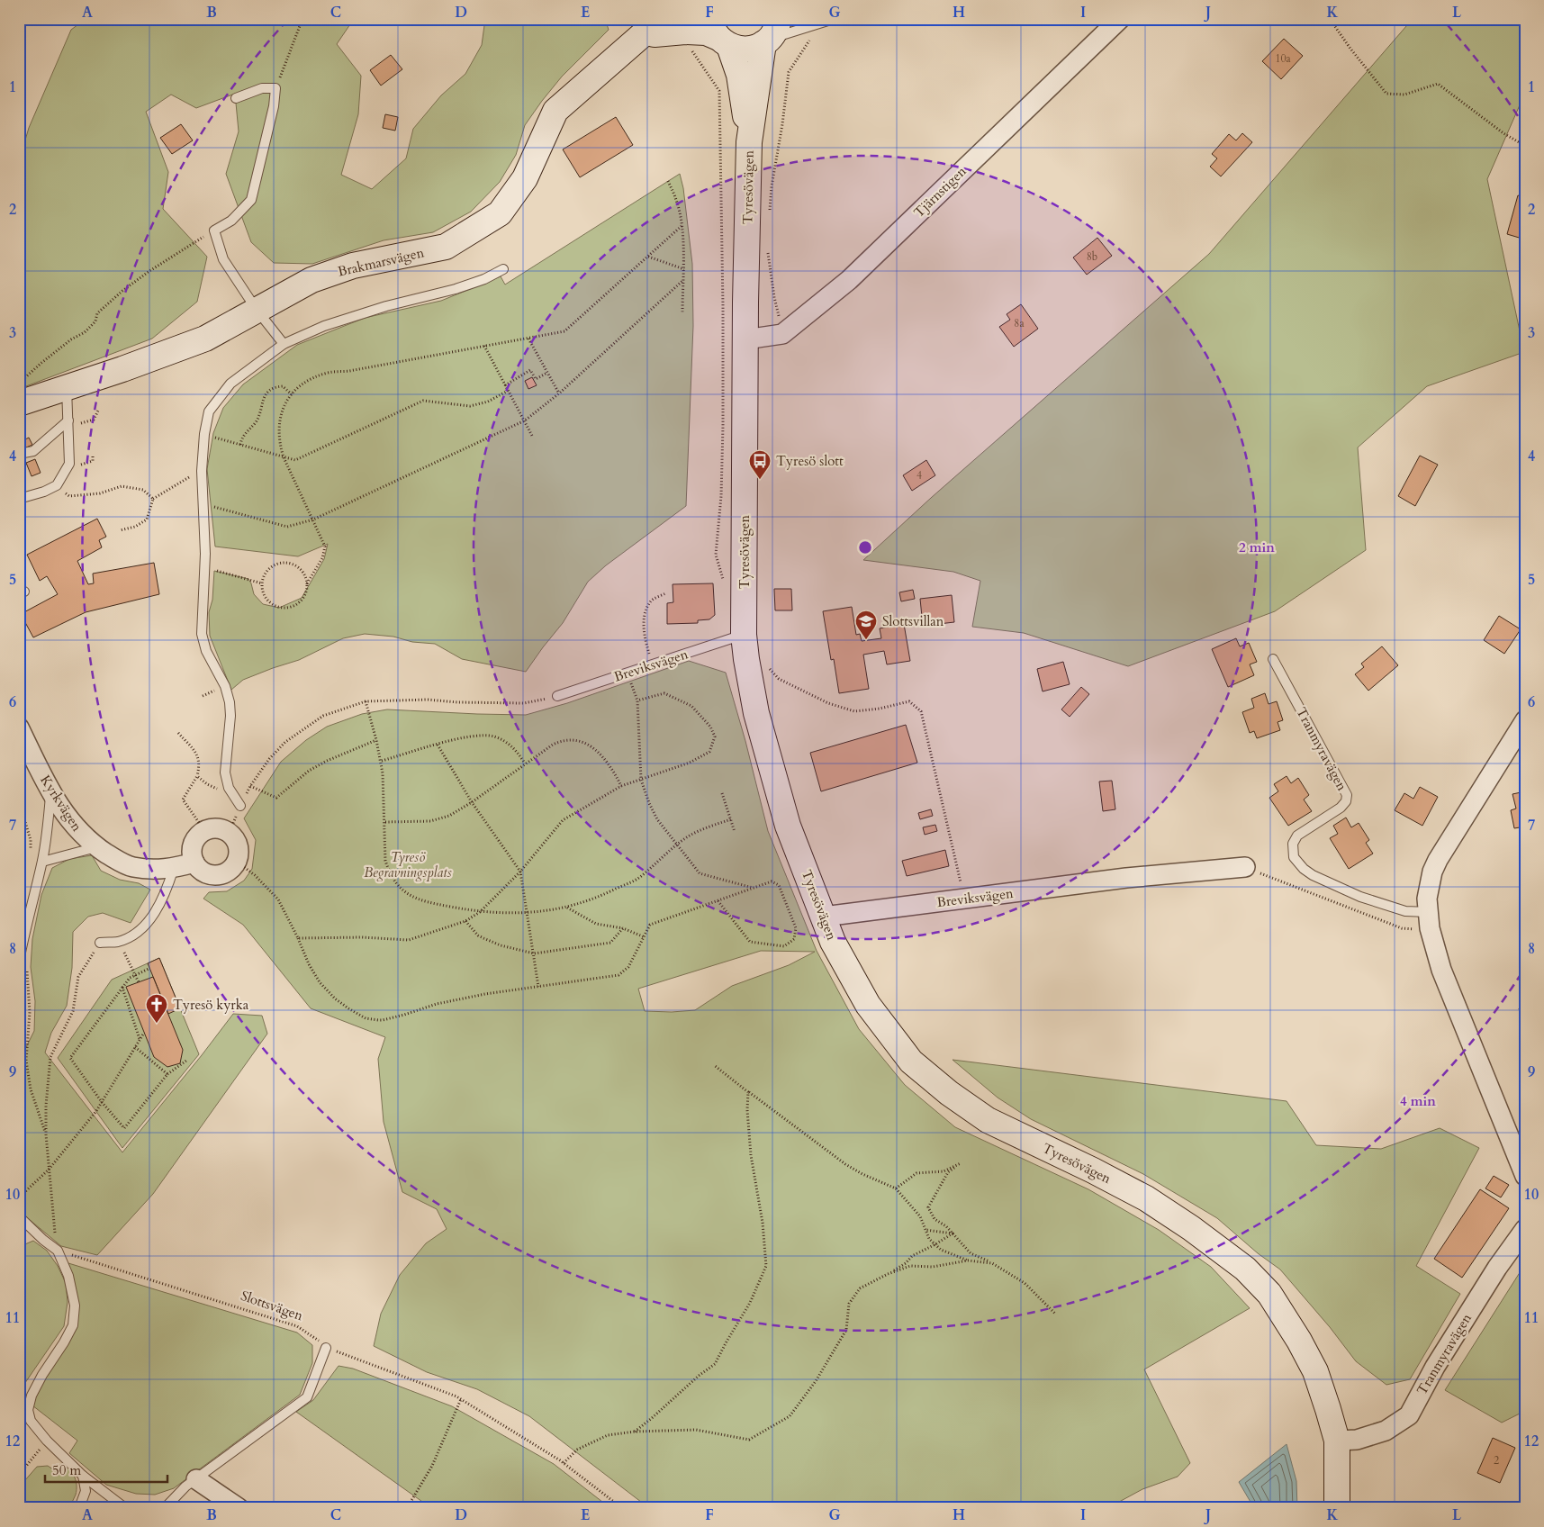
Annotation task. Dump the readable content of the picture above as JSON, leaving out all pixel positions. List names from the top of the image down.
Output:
{
  "streets": {
    "main road": ["Tyresövägen", "Brakmarsvägen"],
    "street": [
      "Tjärnstigen",
      "Breviksvägen",
      "Tranmyravägen",
      "Kyrkvägen"
    ],
    "path": ["Slottsvägen"]
  },
  "crossings": [
    ["Tyresövägen", "Brakmarsvägen"],
    ["Tyresövägen", "Breviksvägen"],
    ["Tyresövägen", "Tranmyravägen"]
  ],
  "parks": ["Tyresö Begravningsplats"],
  "places": {
    "bus stop": ["Tyresö slott"],
    "school or university": ["Slottsvillan"],
    "church": ["Tyresö kyrka"]
  },
  "house_numbers": [
    "10a",
    "8b",
    "8a",
    "4",
    "2"
  ],
  "scale_bar": "50 m",
  "grid": {
    "columns": [
      "A",
      "B",
      "C",
      "D",
      "E",
      "F",
      "G",
      "H",
      "I",
      "J",
      "K",
      "L"
    ],
    "rows": [
      "1",
      "2",
      "3",
      "4",
      "5",
      "6",
      "7",
      "8",
      "9",
      "10",
      "11",
      "12"
    ]
  },
  "rings": ["2 min", "4 min"]
}
